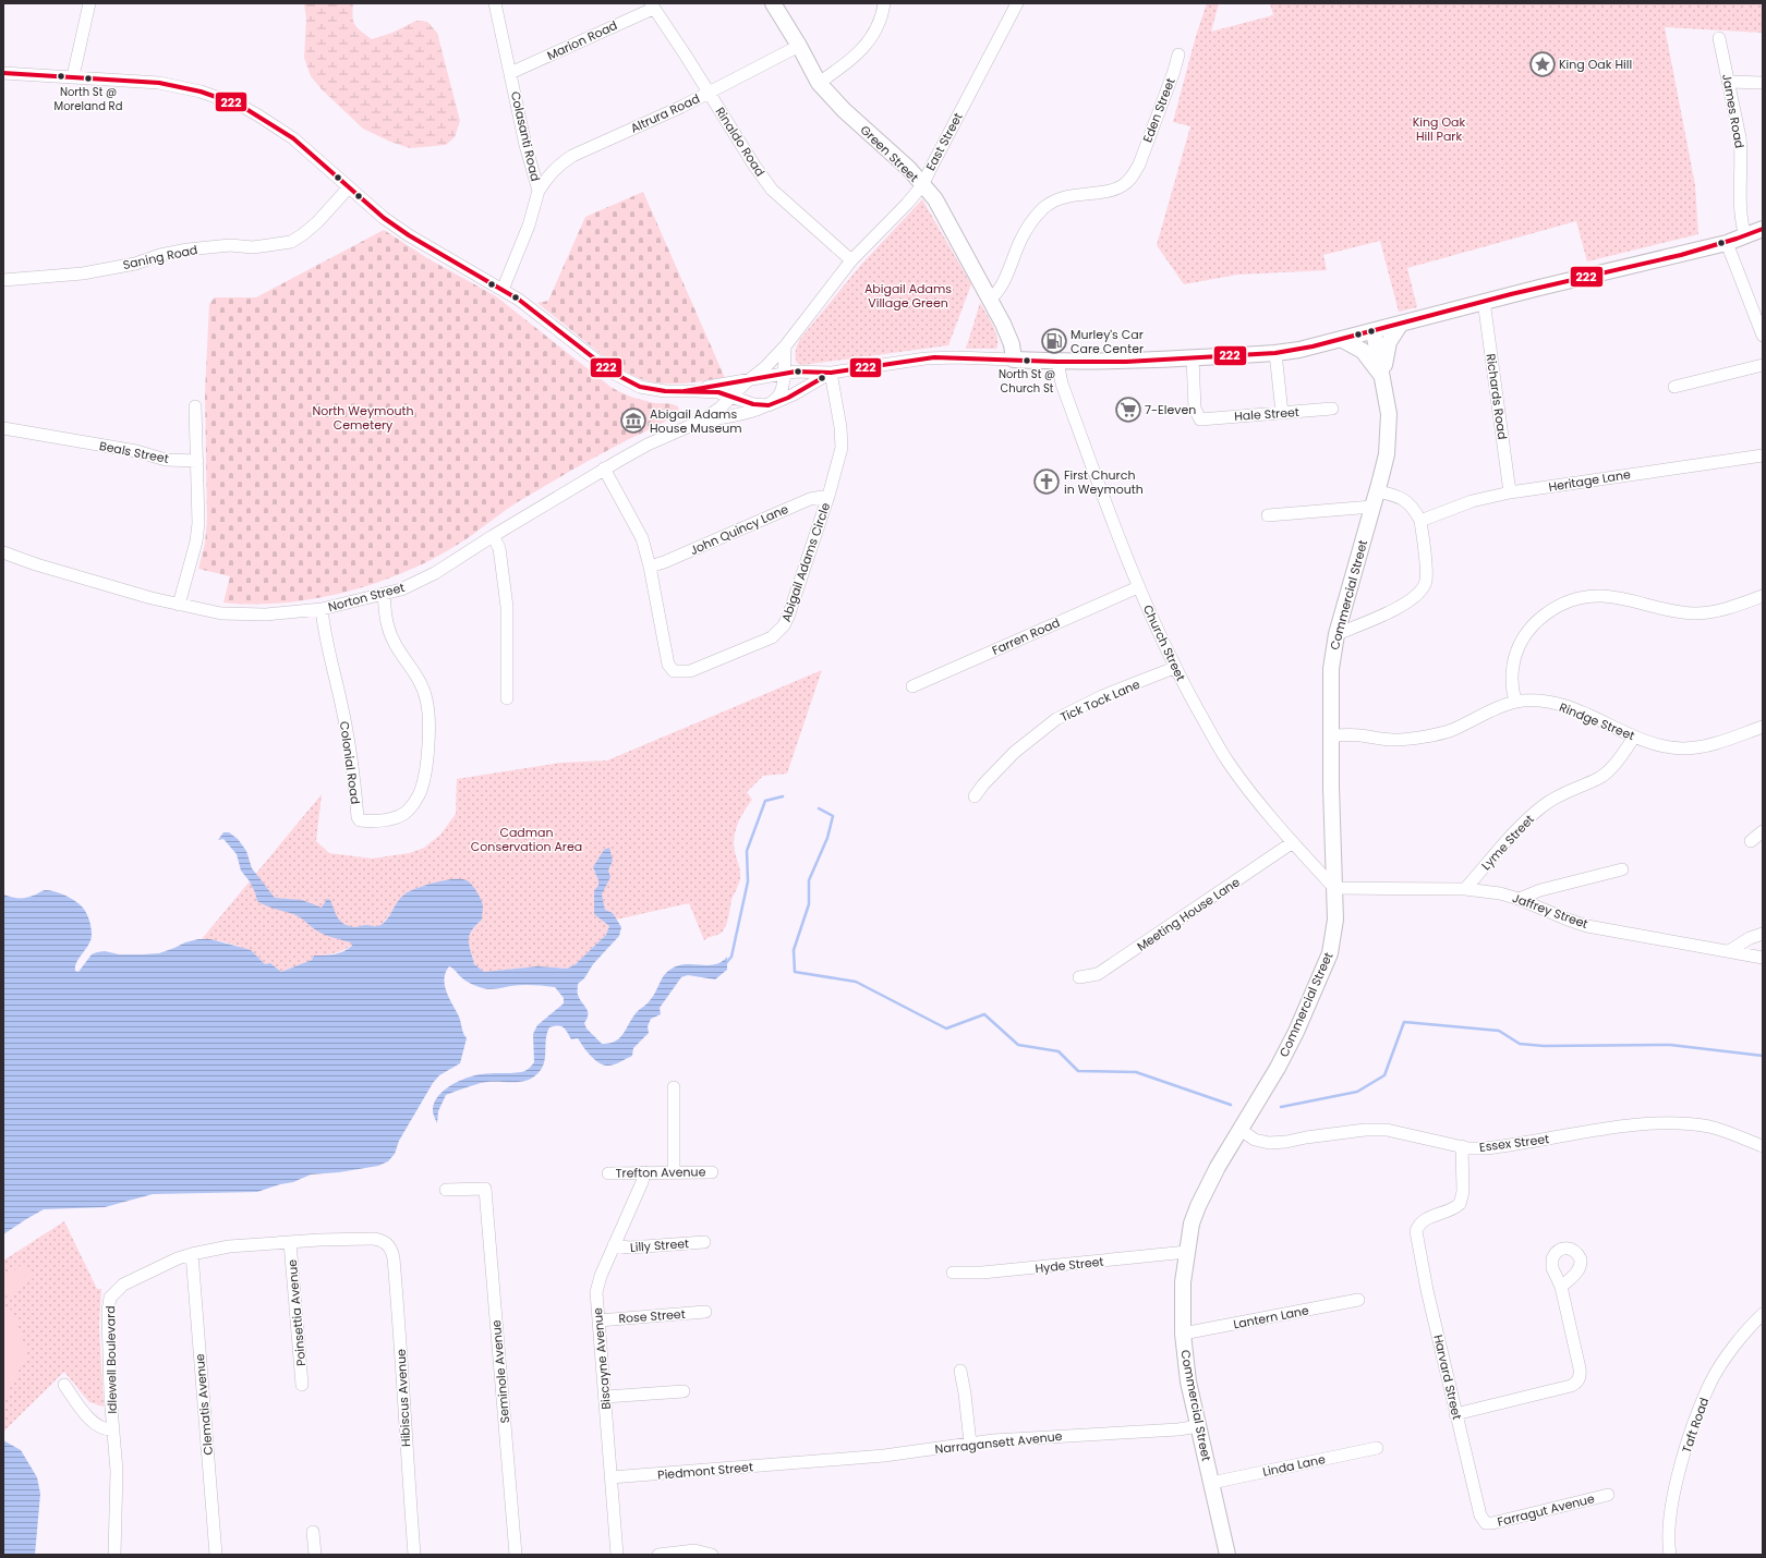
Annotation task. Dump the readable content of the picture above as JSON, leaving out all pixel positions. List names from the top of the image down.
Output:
{
  "streets": {
    "main road": ["Green Street", "Commercial Street"],
    "street": [
      "Marion Road",
      "Eden Street",
      "James Road",
      "Altrura Road",
      "Colasanti Road",
      "Rinaldo Road",
      "East Street",
      "Saning Road",
      "Richards Road",
      "Hale Street",
      "Beals Street",
      "Heritage Lane",
      "John Quincy Lane",
      "Abigail Adams Circle",
      "Norton Street",
      "Farren Road",
      "Church Street",
      "Tick Tock Lane",
      "Rindge Street",
      "Colonial Road",
      "Lyme Street",
      "Jaffrey Street",
      "Meeting House Lane",
      "Essex Street",
      "Trefton Avenue",
      "Lilly Street",
      "Hyde Street",
      "Poinsettia Avenue",
      "Rose Street",
      "Lantern Lane",
      "Biscayne Avenue",
      "Idlewell Boulevard",
      "Seminole Avenue",
      "Harvard Street",
      "Hibiscus Avenue",
      "Clematis Avenue",
      "Taft Road",
      "Narragansett Avenue",
      "Linda Lane",
      "Piedmont Street",
      "Farragut Avenue"
    ]
  },
  "crossings": [
    ["Marion Road", "Colasanti Road"],
    ["Marion Road", "Rinaldo Road"],
    ["Eden Street", "Green Street"],
    ["Altrura Road", "Colasanti Road"],
    ["Altrura Road", "Rinaldo Road"],
    ["Altrura Road", "Green Street"],
    ["Rinaldo Road", "East Street"],
    ["East Street", "Green Street"],
    ["East Street", "Norton Street"],
    ["Richards Road", "Heritage Lane"],
    ["John Quincy Lane", "Abigail Adams Circle"],
    ["Abigail Adams Circle", "Norton Street"],
    ["Commercial Street", "Church Street"],
    ["Commercial Street", "Rindge Street"],
    ["Commercial Street", "Jaffrey Street"],
    ["Commercial Street", "Essex Street"],
    ["Commercial Street", "Hyde Street"],
    ["Commercial Street", "Lantern Lane"],
    ["Commercial Street", "Narragansett Avenue"],
    ["Commercial Street", "Linda Lane"],
    ["Norton Street", "Colonial Road"],
    ["Farren Road", "Church Street"],
    ["Church Street", "Tick Tock Lane"],
    ["Church Street", "Jaffrey Street"],
    ["Church Street", "Meeting House Lane"],
    ["Rindge Street", "Lyme Street"],
    ["Lyme Street", "Jaffrey Street"],
    ["Essex Street", "Harvard Street"],
    ["Trefton Avenue", "Biscayne Avenue"],
    ["Lilly Street", "Biscayne Avenue"],
    ["Poinsettia Avenue", "Idlewell Boulevard"],
    ["Rose Street", "Biscayne Avenue"],
    ["Biscayne Avenue", "Piedmont Street"],
    ["Idlewell Boulevard", "Hibiscus Avenue"],
    ["Idlewell Boulevard", "Clematis Avenue"],
    ["Harvard Street", "Farragut Avenue"],
    ["Narragansett Avenue", "Piedmont Street"]
  ],
  "parks": [
    "King Oak Hill Park",
    "Abigail Adams Village Green",
    "North Weymouth Cemetery",
    "Cadman Conservation Area"
  ],
  "places": {
    "place": ["King Oak Hill"],
    "other": ["North St @ Moreland Rd", "North St @ Church St"],
    "fuel station": ["Murley's Car Care Center"],
    "supermarket": ["7-Eleven"],
    "museum": ["Abigail Adams House Museum"],
    "church": ["First Church in Weymouth"]
  },
  "lines": ["transit line 222"]
}
